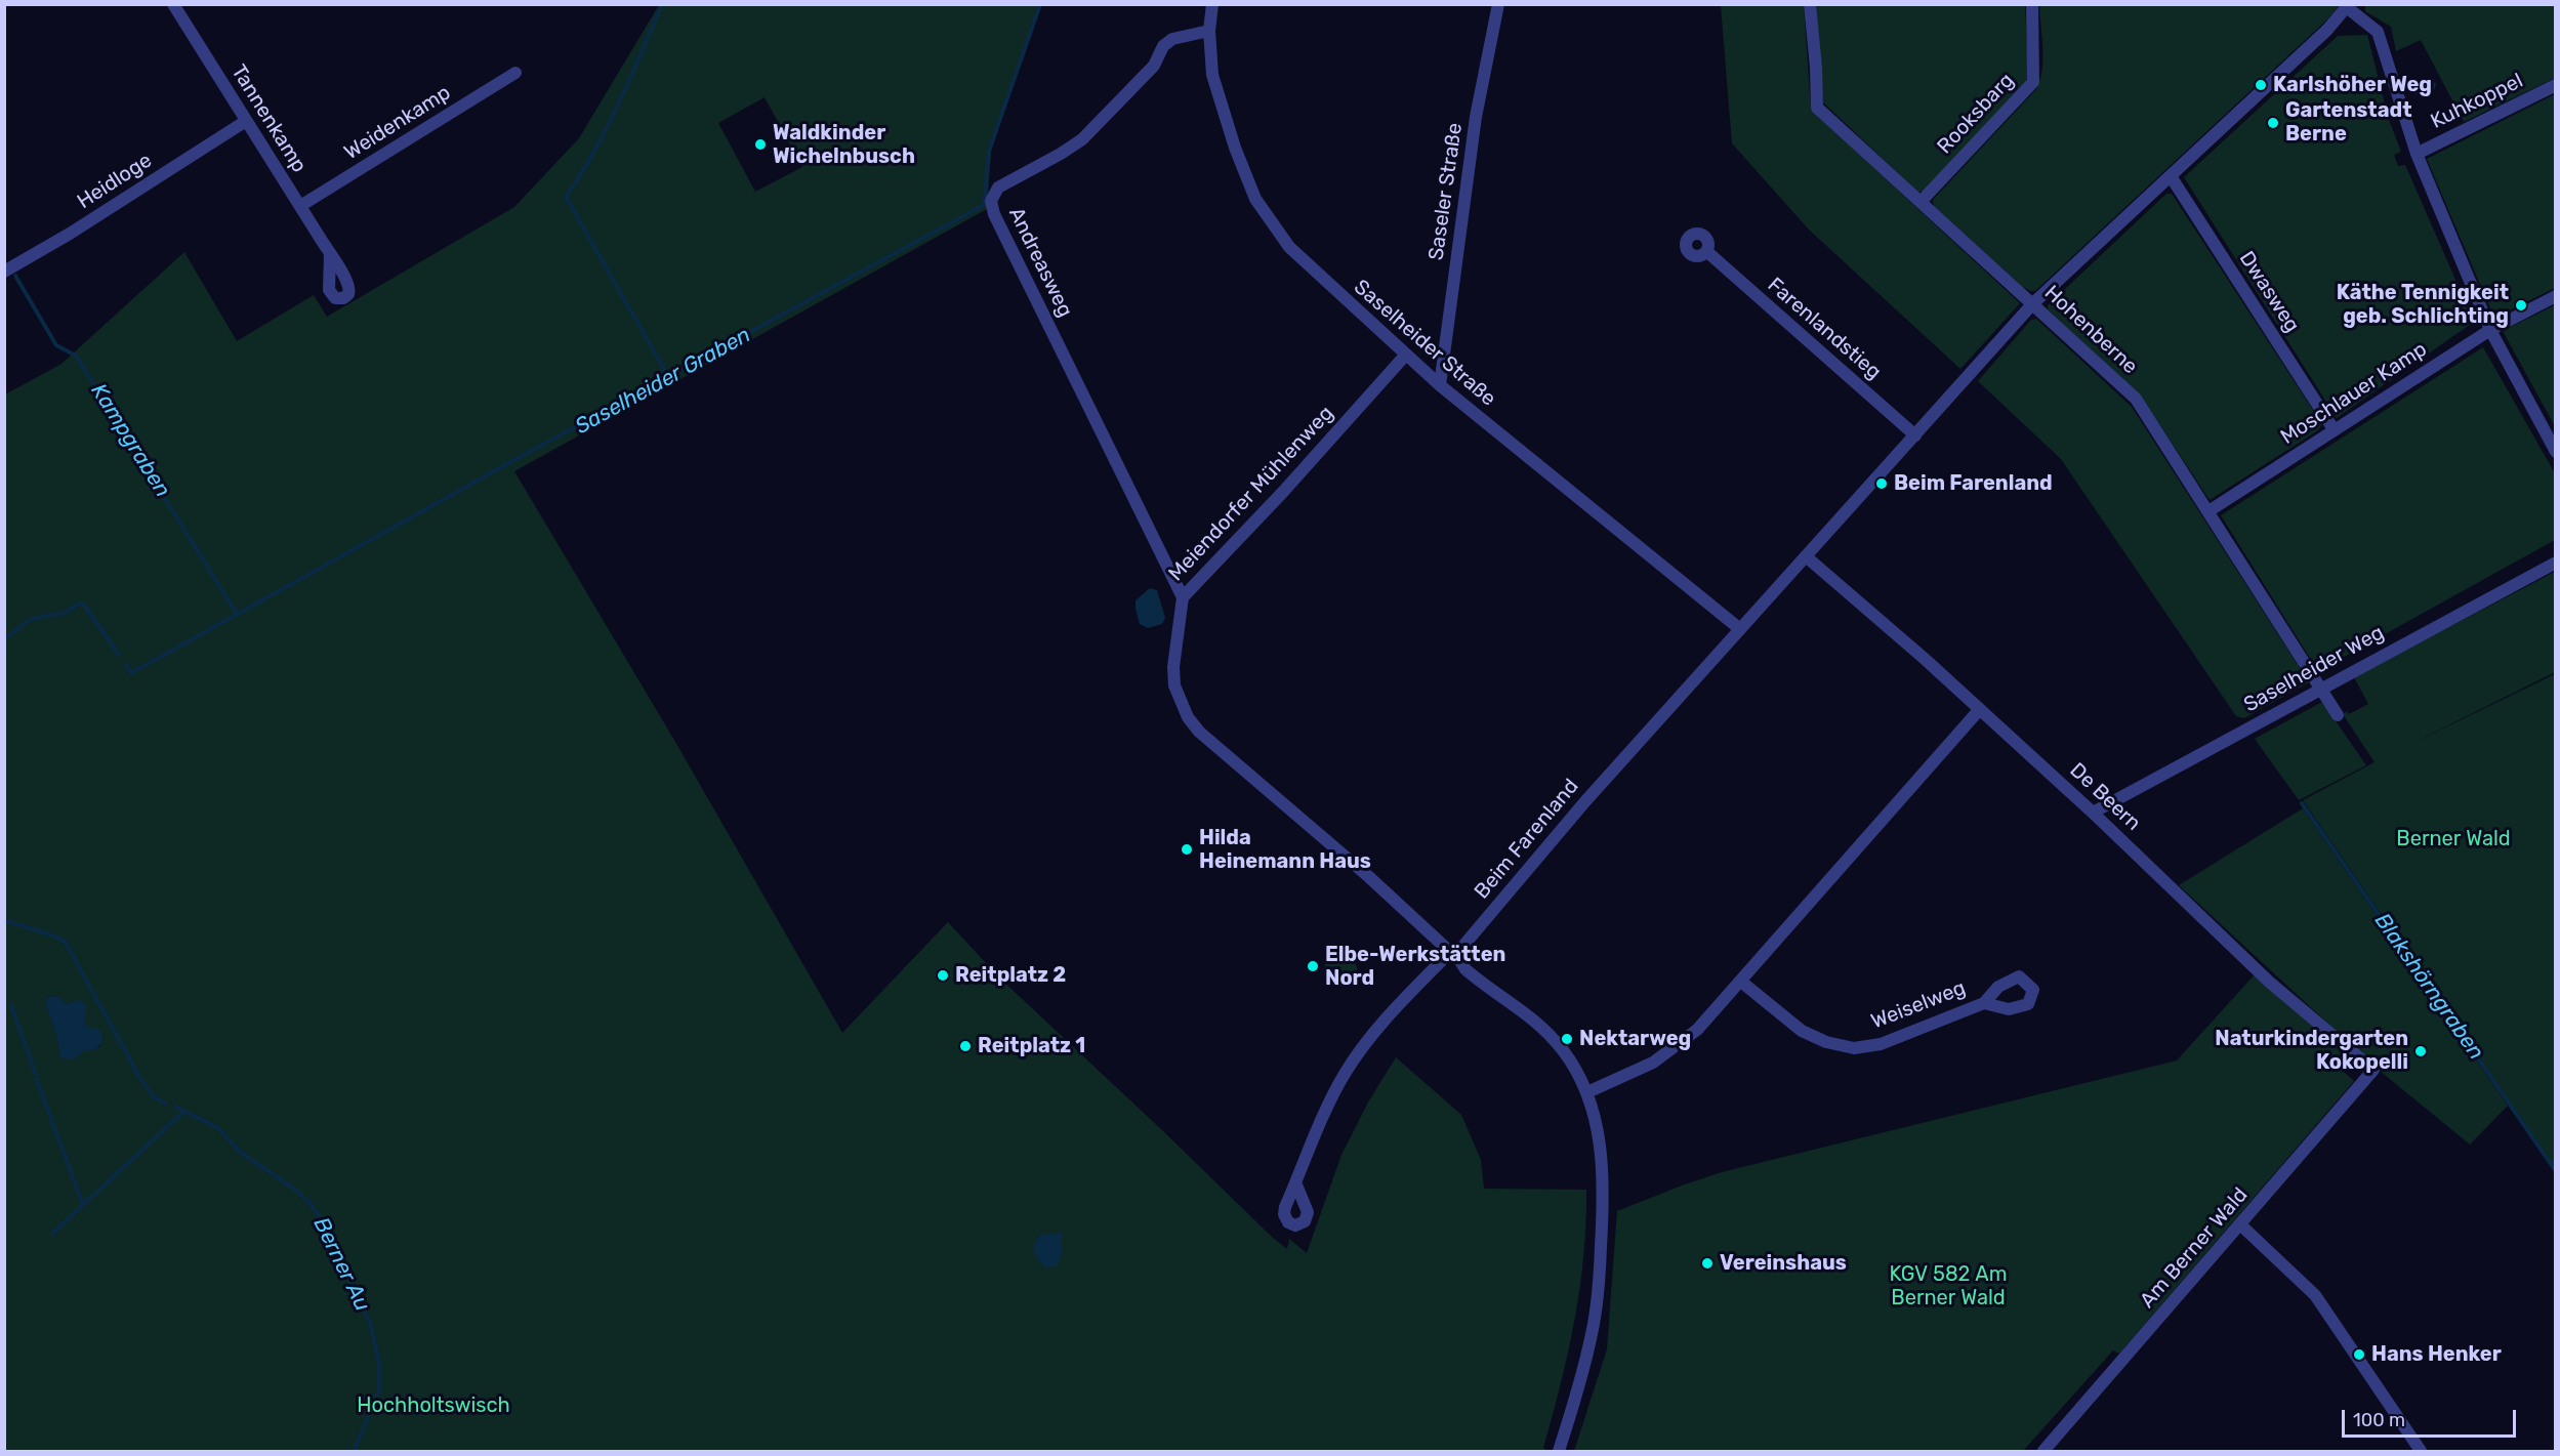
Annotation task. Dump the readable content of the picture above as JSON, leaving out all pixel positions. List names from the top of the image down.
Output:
{
  "streets": {
    "street": [
      "Kuhkoppel",
      "Rooksbarg",
      "Tannenkamp",
      "Weidenkamp",
      "Heidloge",
      "Saseler Straße",
      "Andreasweg",
      "Dwasweg",
      "Farenlandstieg",
      "Hohenberne",
      "Saselheider Straße",
      "Moschlauer Kamp",
      "Meiendorfer Mühlenweg",
      "Saselheider Weg",
      "De Beern",
      "Beim Farenland",
      "Weiselweg",
      "Am Berner Wald"
    ]
  },
  "crossings": [
    ["Rooksbarg", "Hohenberne"],
    ["Tannenkamp", "Weidenkamp"],
    ["Tannenkamp", "Heidloge"],
    ["Saseler Straße", "Saselheider Straße"],
    ["Andreasweg", "Saselheider Straße"],
    ["Andreasweg", "Meiendorfer Mühlenweg"],
    ["Dwasweg", "Moschlauer Kamp"],
    ["Dwasweg", "Beim Farenland"],
    ["Farenlandstieg", "Beim Farenland"],
    ["Hohenberne", "Moschlauer Kamp"],
    ["Hohenberne", "Saselheider Weg"],
    ["Hohenberne", "Beim Farenland"],
    ["Saselheider Straße", "Meiendorfer Mühlenweg"],
    ["Saselheider Straße", "Beim Farenland"],
    ["Meiendorfer Mühlenweg", "Beim Farenland"],
    ["Saselheider Weg", "De Beern"],
    ["De Beern", "Beim Farenland"],
    ["De Beern", "Am Berner Wald"]
  ],
  "water": [
    "Saselheider Graben",
    "Kampgraben",
    "Blakshörngraben",
    "Berner Au"
  ],
  "parks": ["Berner Wald", "KGV 582 Am Berner Wald", "Hochholtswisch"],
  "places": [
    "Karlshöher Weg",
    "Gartenstadt Berne",
    "Waldkinder Wichelnbusch",
    "Käthe Tennigkeit geb. Schlichting",
    "Beim Farenland",
    "Hilda Heinemann Haus",
    "Elbe-Werkstätten Nord",
    "Reitplatz 2",
    "Nektarweg",
    "Reitplatz 1",
    "Naturkindergarten Kokopelli",
    "Vereinshaus",
    "Hans Henker"
  ],
  "scale_bar": "100 m"
}
